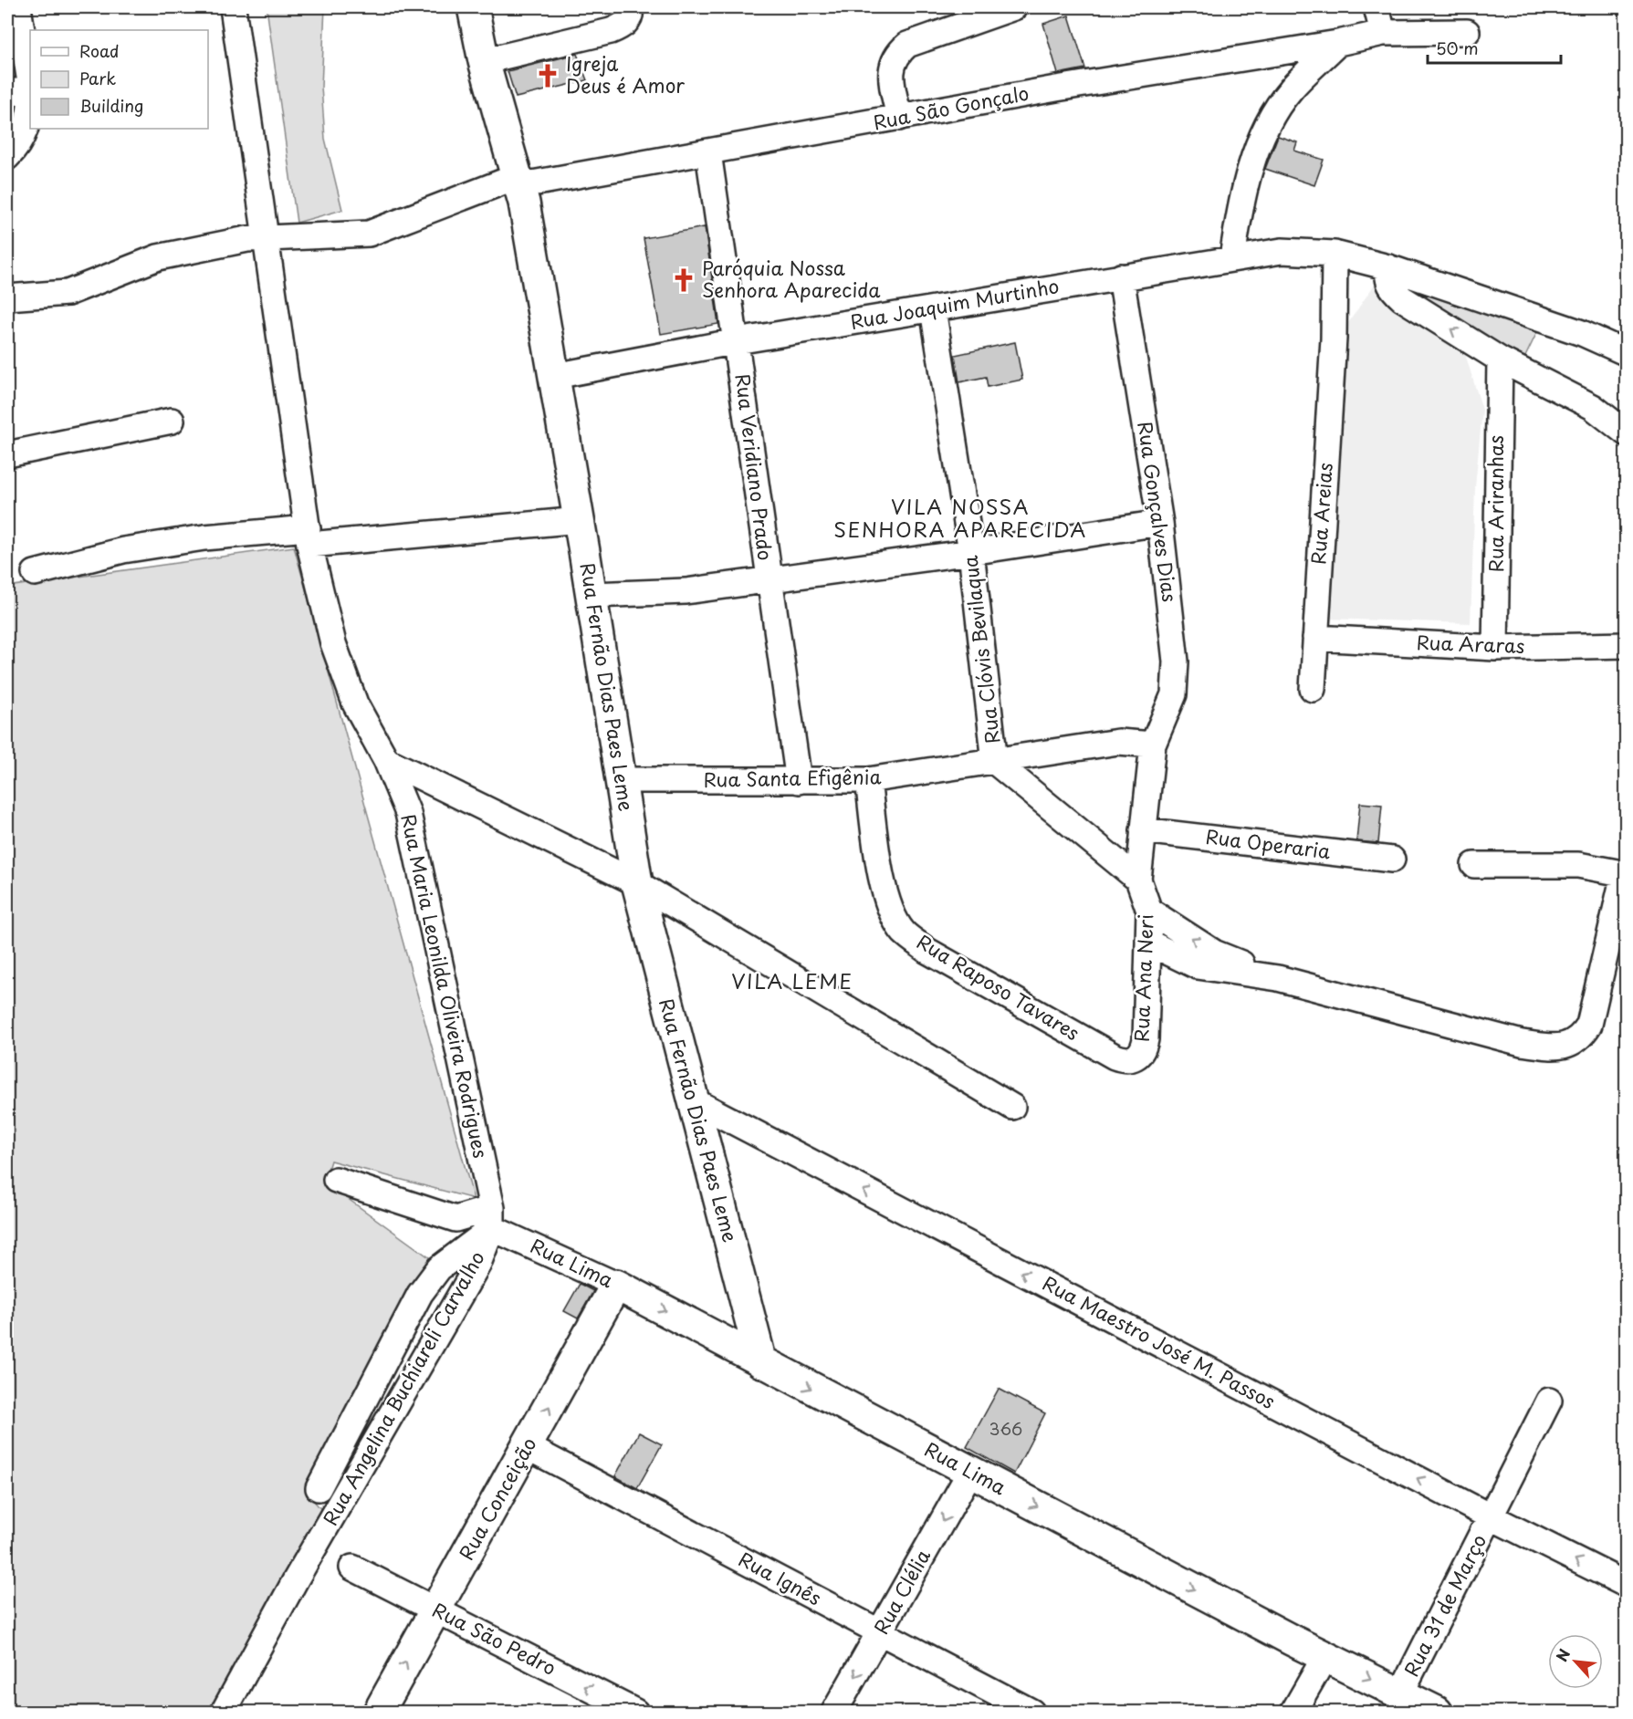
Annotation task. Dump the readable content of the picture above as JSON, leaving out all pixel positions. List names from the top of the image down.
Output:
{
  "streets": {
    "main road": ["Rua Fernão Dias Paes Leme", "Rua Lima", "Rua Conceição"],
    "street": [
      "Rua São Gonçalo",
      "Rua Joaquim Murtinho",
      "Rua Veridiano Prado",
      "Rua Ariranhas",
      "Rua Gonçalves Dias",
      "Rua Areias",
      "Rua Araras",
      "Rua Clóvis Bevilaqua",
      "Rua Santa Efigênia",
      "Rua Operaria",
      "Rua Ana Neri",
      "Rua Maria Leonilda Oliveira Rodrigues",
      "Rua Raposo Tavares",
      "Rua Maestro José M. Passos",
      "Rua Angelina Buchiareli Carvalho",
      "Rua Ignês",
      "Rua Clélia",
      "Rua 31 de Março",
      "Rua São Pedro"
    ]
  },
  "crossings": [
    ["Rua São Gonçalo", "Rua Veridiano Prado"],
    ["Rua São Gonçalo", "Rua Fernão Dias Paes Leme"],
    ["Rua São Gonçalo", "Rua Maria Leonilda Oliveira Rodrigues"],
    ["Rua Joaquim Murtinho", "Rua Veridiano Prado"],
    ["Rua Joaquim Murtinho", "Rua Gonçalves Dias"],
    ["Rua Joaquim Murtinho", "Rua Areias"],
    ["Rua Joaquim Murtinho", "Rua Clóvis Bevilaqua"],
    ["Rua Joaquim Murtinho", "Rua Fernão Dias Paes Leme"],
    ["Rua Veridiano Prado", "Rua Santa Efigênia"],
    ["Rua Ariranhas", "Rua Araras"],
    ["Rua Gonçalves Dias", "Rua Santa Efigênia"],
    ["Rua Gonçalves Dias", "Rua Ana Neri"],
    ["Rua Areias", "Rua Araras"],
    ["Rua Clóvis Bevilaqua", "Rua Santa Efigênia"],
    ["Rua Fernão Dias Paes Leme", "Rua Santa Efigênia"],
    ["Rua Fernão Dias Paes Leme", "Rua Lima"],
    ["Rua Fernão Dias Paes Leme", "Rua Maestro José M. Passos"],
    ["Rua Santa Efigênia", "Rua Ana Neri"],
    ["Rua Santa Efigênia", "Rua Raposo Tavares"],
    ["Rua Operaria", "Rua Ana Neri"],
    ["Rua Ana Neri", "Rua Raposo Tavares"],
    ["Rua Maria Leonilda Oliveira Rodrigues", "Rua Lima"],
    ["Rua Maria Leonilda Oliveira Rodrigues", "Rua Angelina Buchiareli Carvalho"],
    ["Rua Lima", "Rua Angelina Buchiareli Carvalho"],
    ["Rua Lima", "Rua Conceição"],
    ["Rua Lima", "Rua Clélia"],
    ["Rua Lima", "Rua 31 de Março"],
    ["Rua Maestro José M. Passos", "Rua 31 de Março"],
    ["Rua Conceição", "Rua Ignês"],
    ["Rua Conceição", "Rua São Pedro"],
    ["Rua Ignês", "Rua Clélia"]
  ],
  "one_way": [
    "Rua Lima",
    "Rua Maestro José M. Passos",
    "Rua Conceição",
    "Rua Clélia",
    "Rua São Pedro"
  ],
  "districts": ["VILA NOSSA SENHORA APARECIDA", "VILA LEME"],
  "places": {
    "church": ["Igreja Deus é Amor", "Paróquia Nossa Senhora Aparecida"]
  },
  "house_numbers": ["366"],
  "legend": ["Road", "Park", "Building"],
  "scale_bar": "50 m",
  "north": "top left"
}
